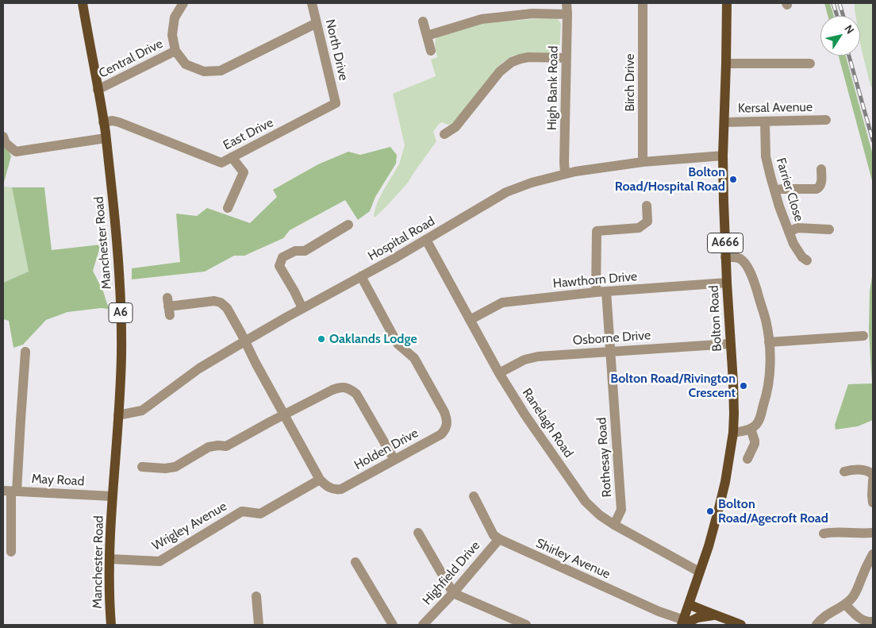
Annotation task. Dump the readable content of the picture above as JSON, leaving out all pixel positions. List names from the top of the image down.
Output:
{
  "streets": {
    "main road": [
      "Manchester Road",
      "A666",
      "A6",
      "Bolton Road"
    ],
    "street": [
      "North Drive",
      "Central Drive",
      "Birch Drive",
      "High Bank Road",
      "Kersal Avenue",
      "East Drive",
      "Farrier Close",
      "Hospital Road",
      "Hawthorn Drive",
      "Osborne Drive",
      "Ranelagh Road",
      "Holden Drive",
      "Rothesay Road",
      "May Road",
      "Wrigley Avenue",
      "Shirley Avenue",
      "Highfield Drive"
    ]
  },
  "crossings": [
    ["North Drive", "East Drive"],
    ["Central Drive", "Manchester Road"],
    ["Birch Drive", "Hospital Road"],
    ["High Bank Road", "Hospital Road"],
    ["Kersal Avenue", "Farrier Close"],
    ["Kersal Avenue", "Bolton Road"],
    ["East Drive", "Manchester Road"],
    ["Hospital Road", "Manchester Road"],
    ["Hospital Road", "Bolton Road"],
    ["Hospital Road", "Ranelagh Road"],
    ["Hospital Road", "Holden Drive"],
    ["Manchester Road", "May Road"],
    ["Manchester Road", "Wrigley Avenue"],
    ["Hawthorn Drive", "Bolton Road"],
    ["Hawthorn Drive", "Ranelagh Road"],
    ["Hawthorn Drive", "Rothesay Road"],
    ["Bolton Road", "Osborne Drive"],
    ["Bolton Road", "Ranelagh Road"],
    ["Bolton Road", "Shirley Avenue"],
    ["Osborne Drive", "Ranelagh Road"],
    ["Osborne Drive", "Rothesay Road"],
    ["Ranelagh Road", "Rothesay Road"],
    ["Holden Drive", "Wrigley Avenue"],
    ["Shirley Avenue", "Highfield Drive"]
  ],
  "places": [
    "Bolton Road/Hospital Road",
    "Oaklands Lodge",
    "Bolton Road/Rivington Crescent",
    "Bolton Road/Agecroft Road"
  ],
  "north": "top right"
}
